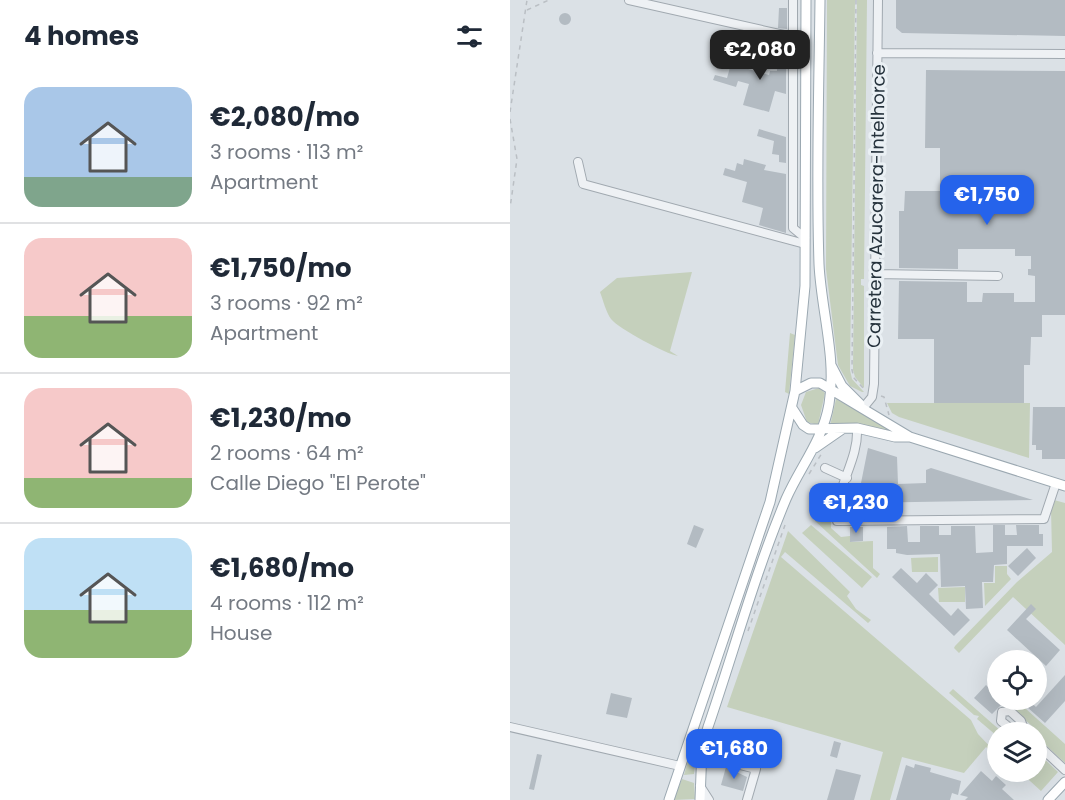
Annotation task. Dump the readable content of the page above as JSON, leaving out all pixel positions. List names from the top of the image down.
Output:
{
  "streets": {
    "street": ["Carretera Azucarera-Intelhorce"]
  },
  "page": {
    "heading": "4 homes",
    "price": [
      "€2,080",
      "€1,750",
      "€1,230",
      "€1,680"
    ],
    "list": [
      {
        "name": "€2,080/mo",
        "note": "3 rooms · 113 m² · Apartment"
      },
      {
        "name": "€1,750/mo",
        "note": "3 rooms · 92 m² · Apartment"
      },
      {
        "name": "€1,230/mo",
        "note": "2 rooms · 64 m² · Calle Diego \"El Perote\""
      },
      {
        "name": "€1,680/mo",
        "note": "4 rooms · 112 m² · House"
      }
    ]
  }
}
